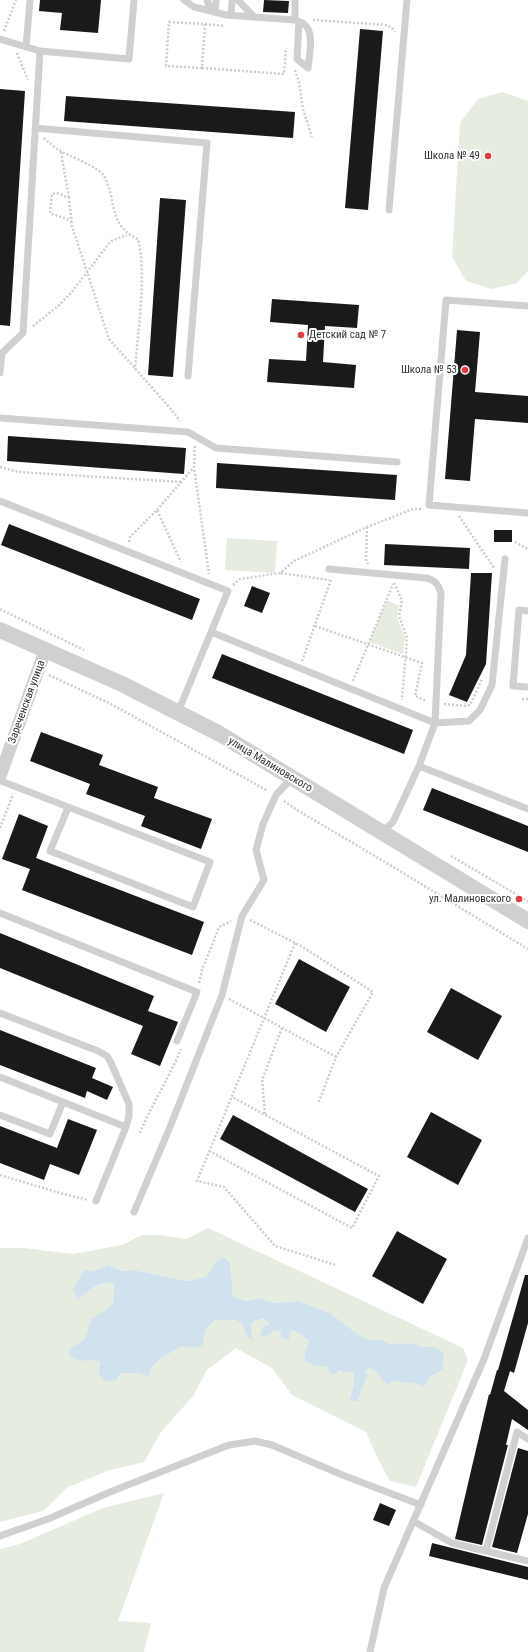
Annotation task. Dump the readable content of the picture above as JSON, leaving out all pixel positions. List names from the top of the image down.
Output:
{
  "streets": {
    "street": ["Зареченская улица", "улица Малиновского"]
  },
  "crossings": [
    ["Зареченская улица", "улица Малиновского"]
  ],
  "places": [
    "Школа № 49",
    "Детский сад № 7",
    "Школа № 53",
    "ул. Малиновского"
  ]
}
